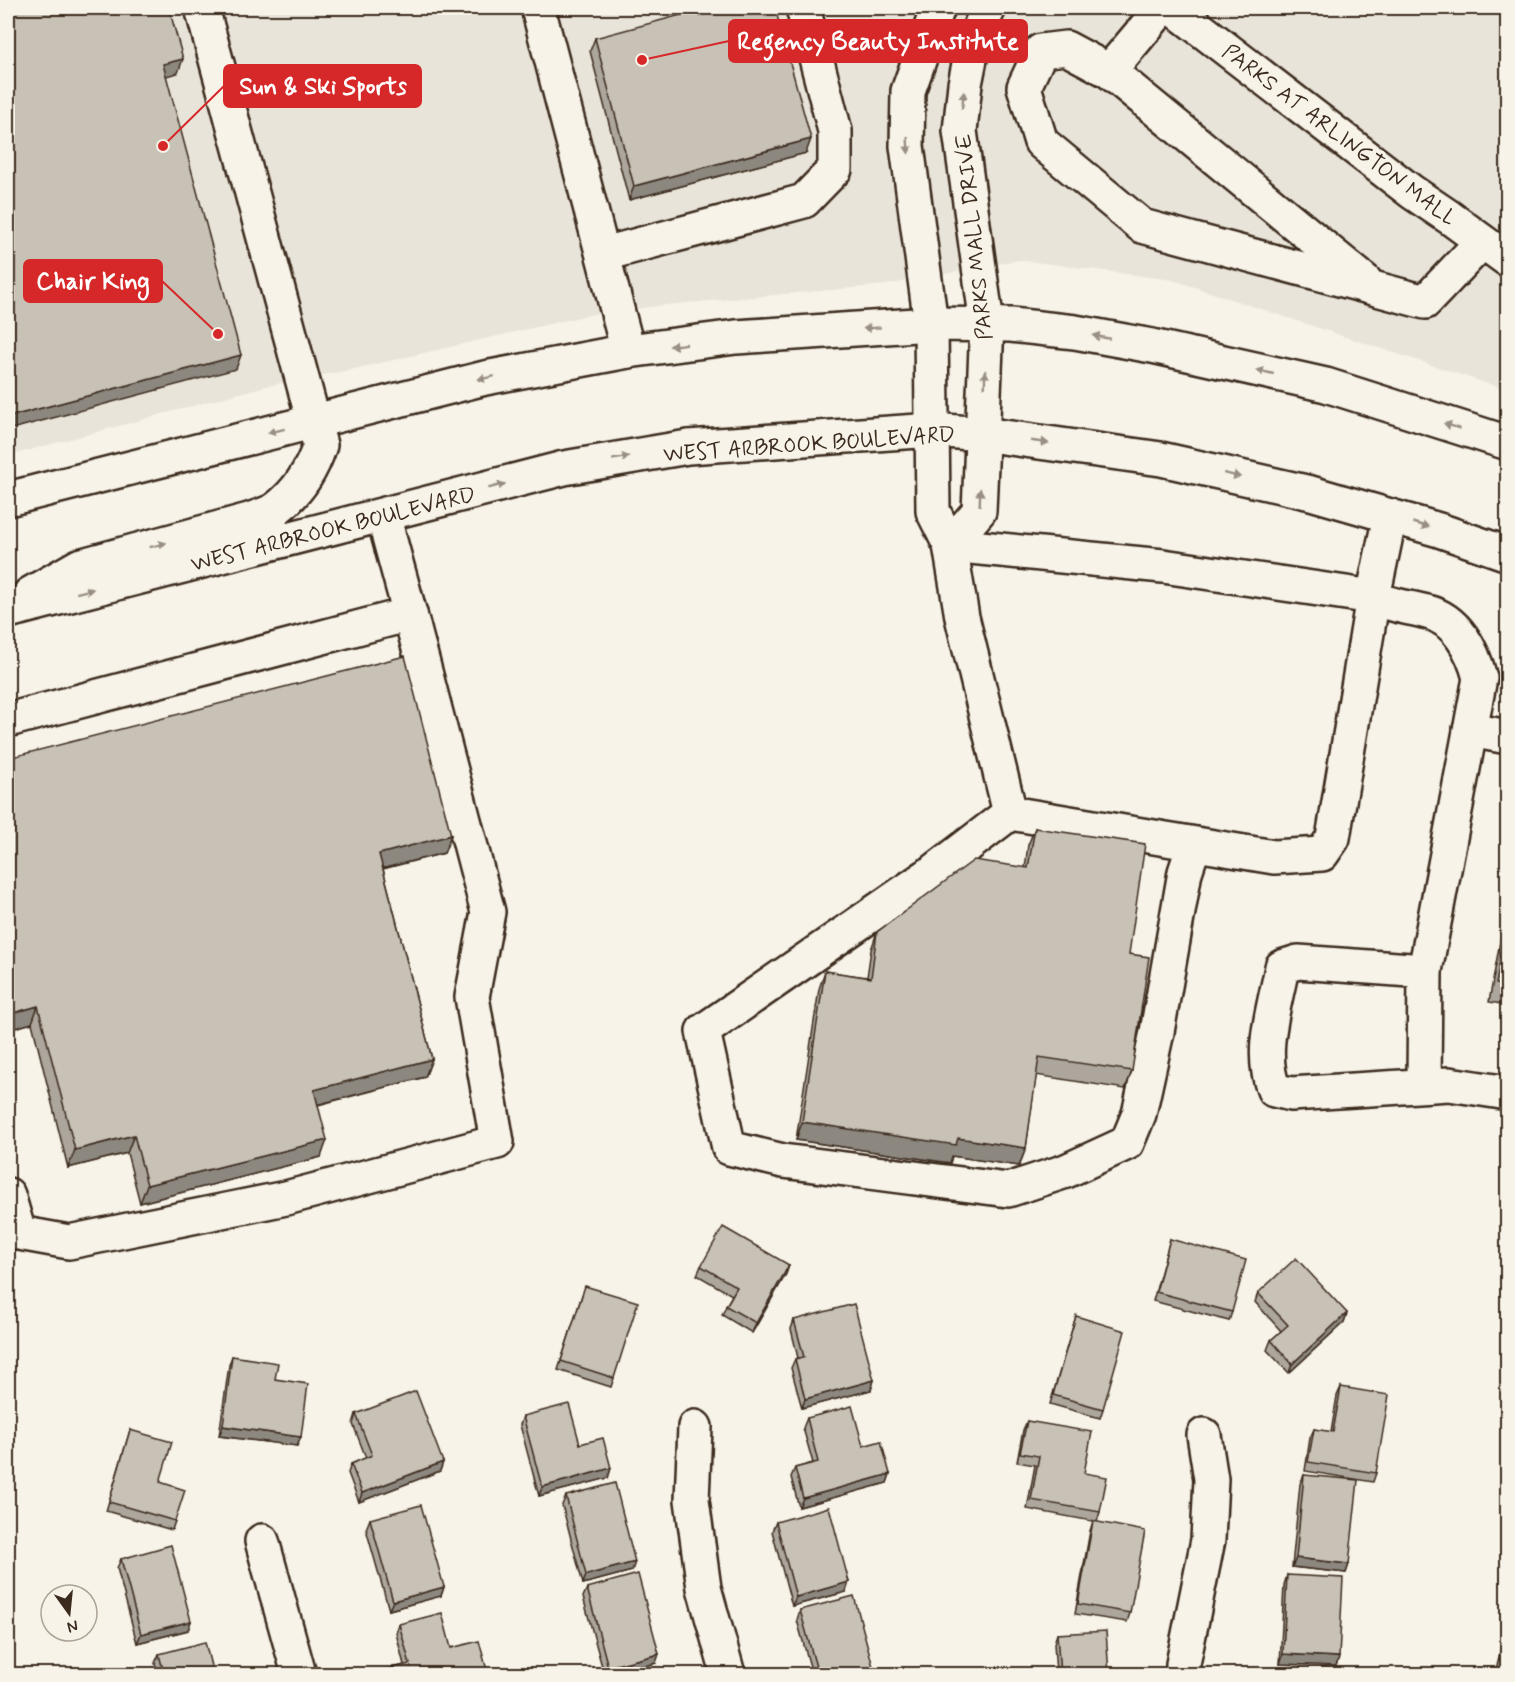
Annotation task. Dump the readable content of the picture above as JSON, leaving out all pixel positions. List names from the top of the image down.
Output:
{
  "streets": {
    "street": ["PARKS AT ARLINGTON MALL", "PARKS MALL DRIVE", "WEST ARBROOK BOULEVARD"]
  },
  "crossings": [
    ["PARKS MALL DRIVE", "WEST ARBROOK BOULEVARD"]
  ],
  "places": ["Regency Beauty Institute", "Sun & Ski Sports", "Chair King"],
  "north": "bottom"
}
